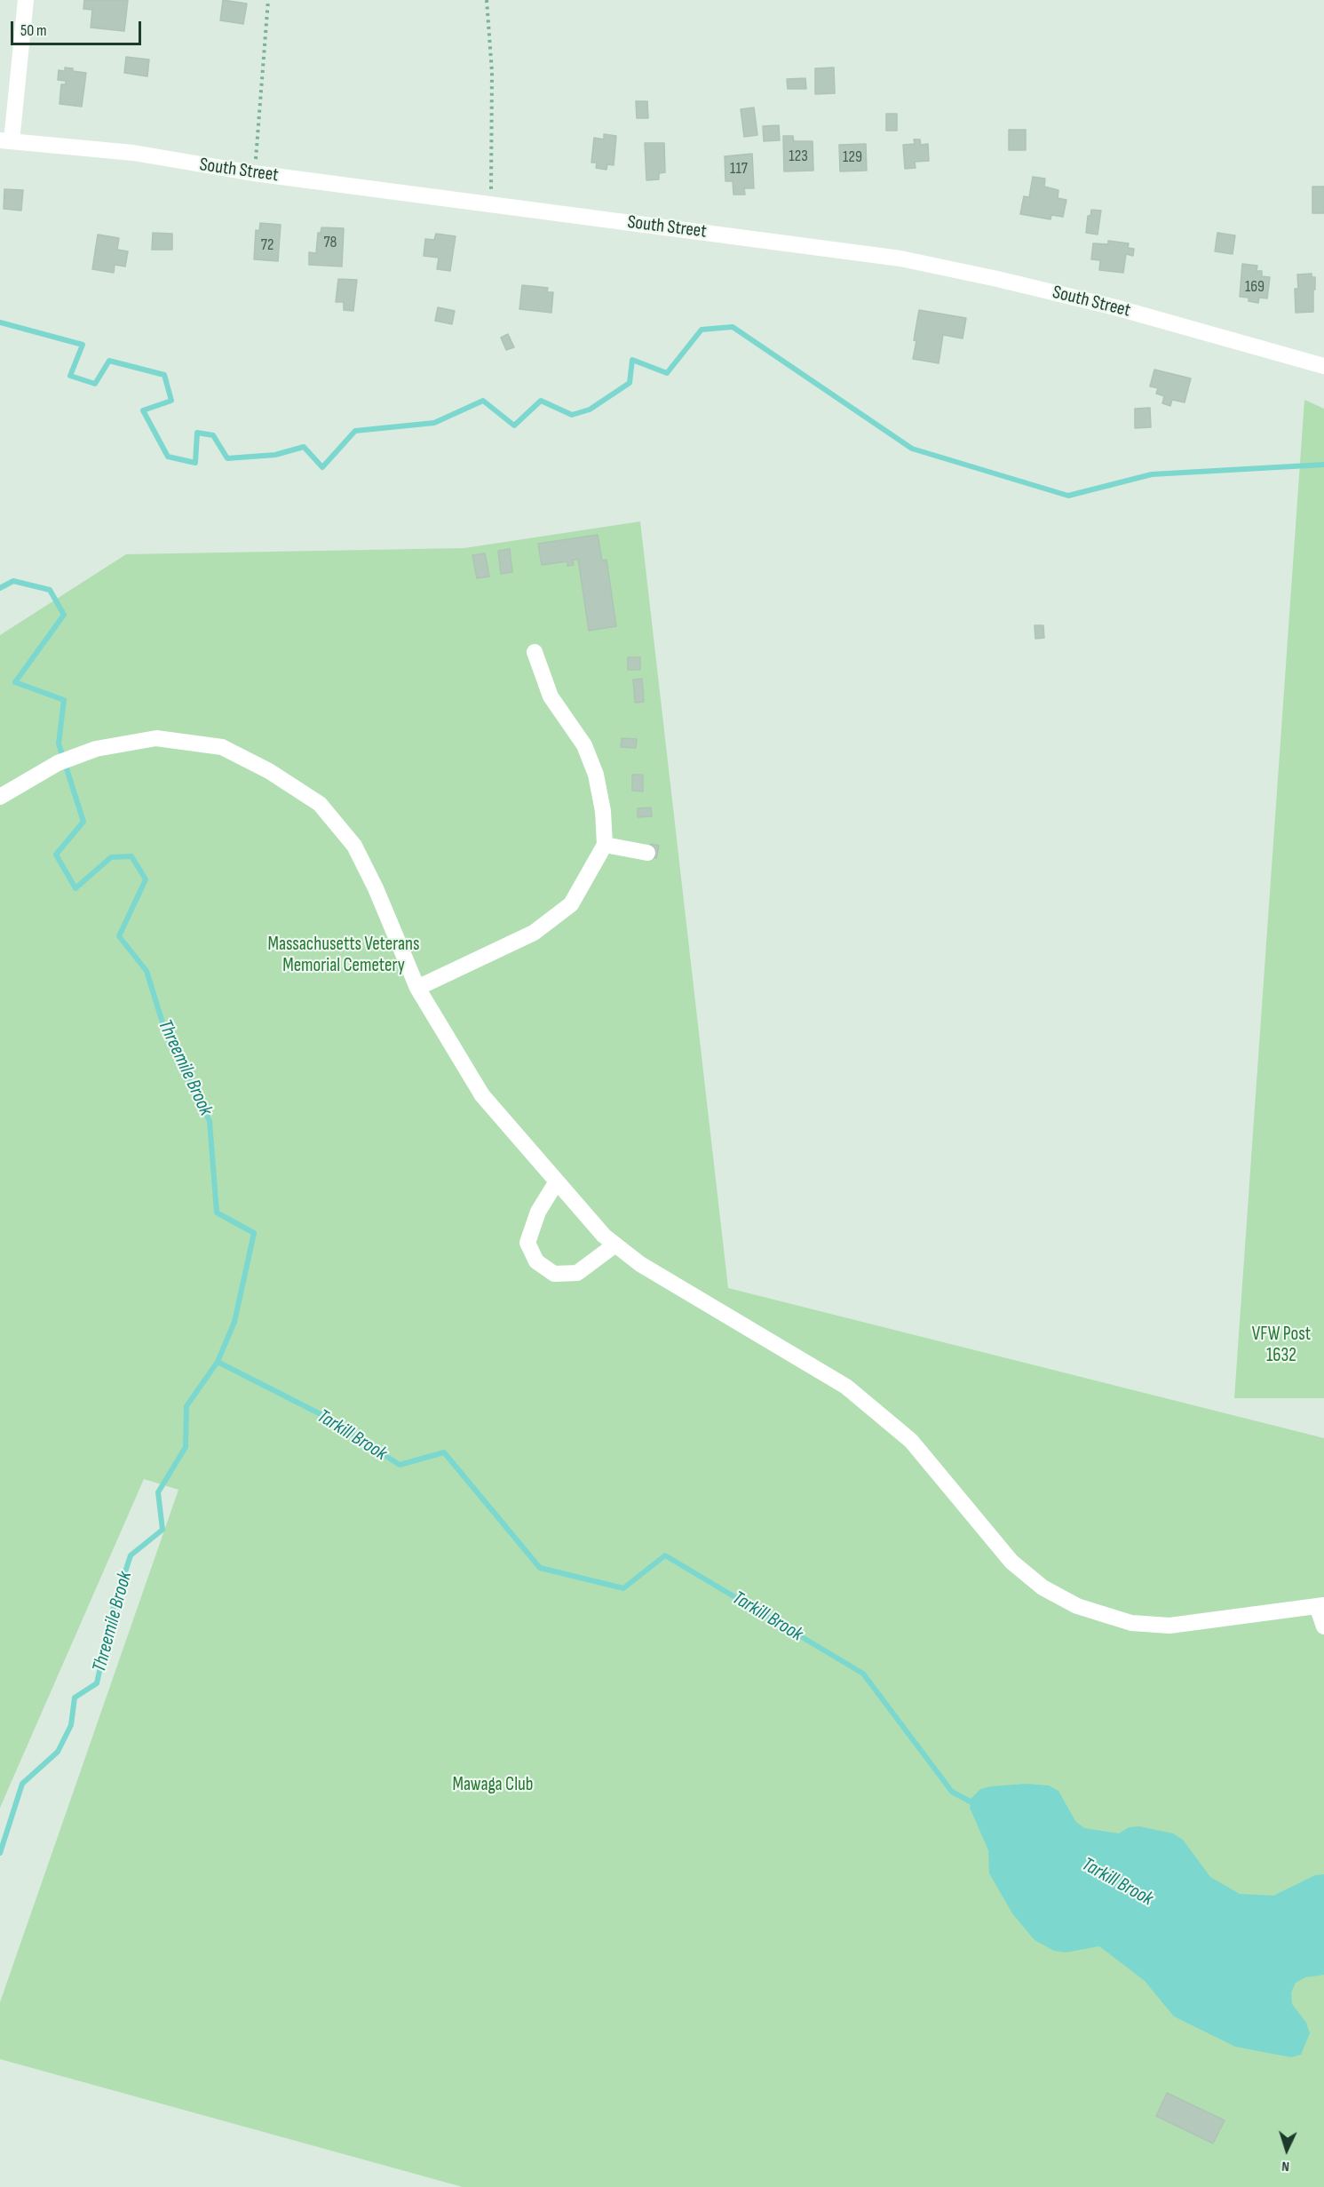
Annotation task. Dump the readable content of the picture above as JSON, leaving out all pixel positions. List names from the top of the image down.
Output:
{
  "streets": {
    "street": ["South Street"]
  },
  "water": ["Threemile Brook", "Tarkill Brook"],
  "parks": ["Massachusetts Veterans Memorial Cemetery", "VFW Post 1632", "Mawaga Club"],
  "house_numbers": [
    "123",
    "129",
    "117",
    "78",
    "72",
    "169"
  ],
  "scale_bar": "50 m",
  "north": "bottom"
}
